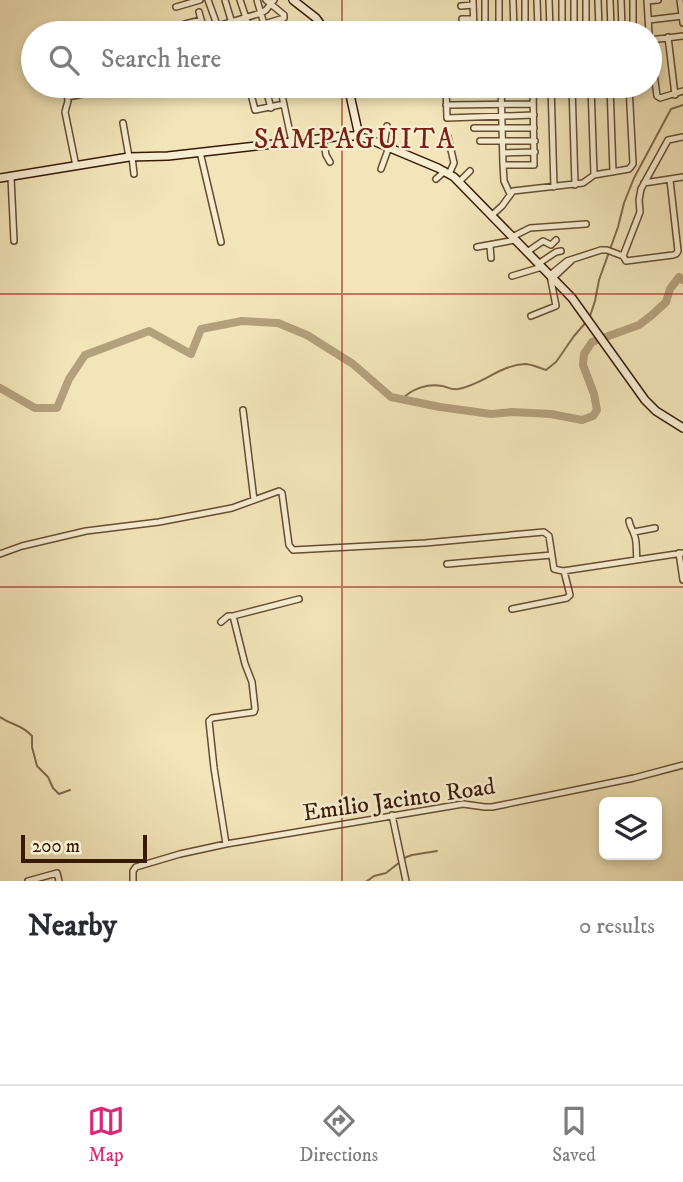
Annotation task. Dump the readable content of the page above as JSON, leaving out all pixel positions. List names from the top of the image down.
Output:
{
  "streets": {
    "street": ["Emilio Jacinto Road"]
  },
  "districts": ["SAMPAGUITA"],
  "scale_bar": "200 m",
  "page": {
    "search": "Search here",
    "scale": "200 m",
    "heading": ["Nearby", "0 results"],
    "nav": ["Map", "Directions", "Saved"]
  }
}
